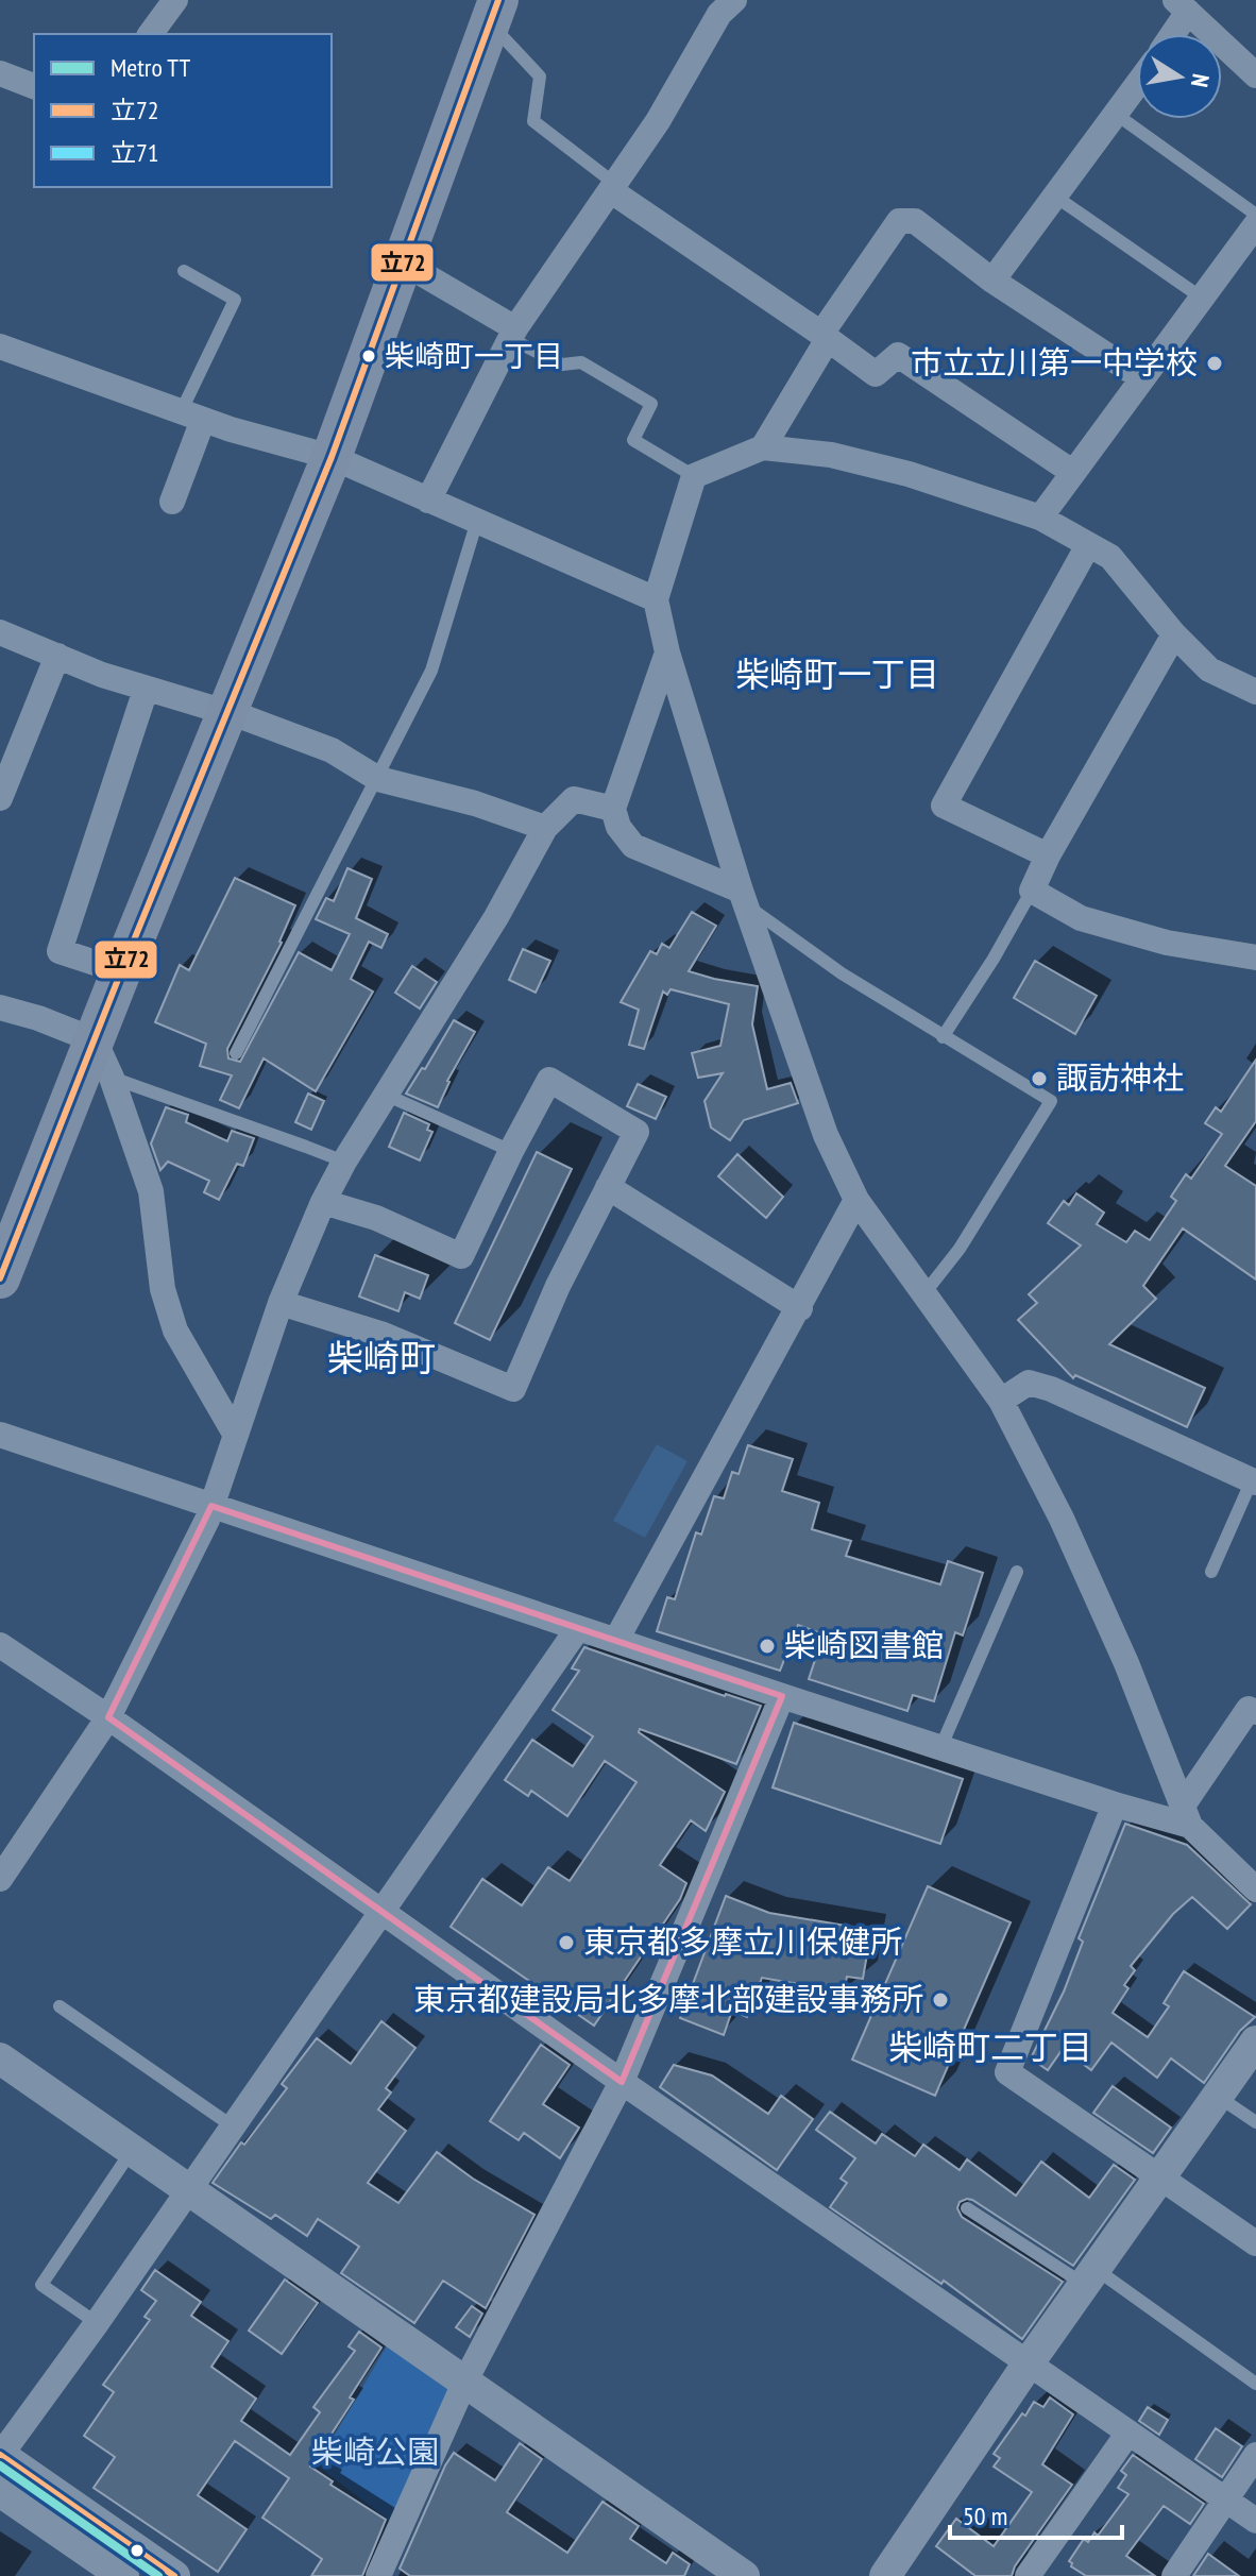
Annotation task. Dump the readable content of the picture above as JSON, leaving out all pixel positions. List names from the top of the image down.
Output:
{
  "districts": ["柴崎町一丁目", "柴崎町", "柴崎町二丁目"],
  "parks": ["柴崎公園"],
  "places": [
    "柴崎町一丁目",
    "市立立川第一中学校",
    "諏訪神社",
    "柴崎図書館",
    "東京都多摩立川保健所",
    "東京都建設局北多摩北部建設事務所"
  ],
  "lines": ["transit line 立72", "metro line TT", "transit line 立71"],
  "legend": ["Metro TT", "立72", "立71"],
  "scale_bar": "50 m",
  "north": "right"
}
